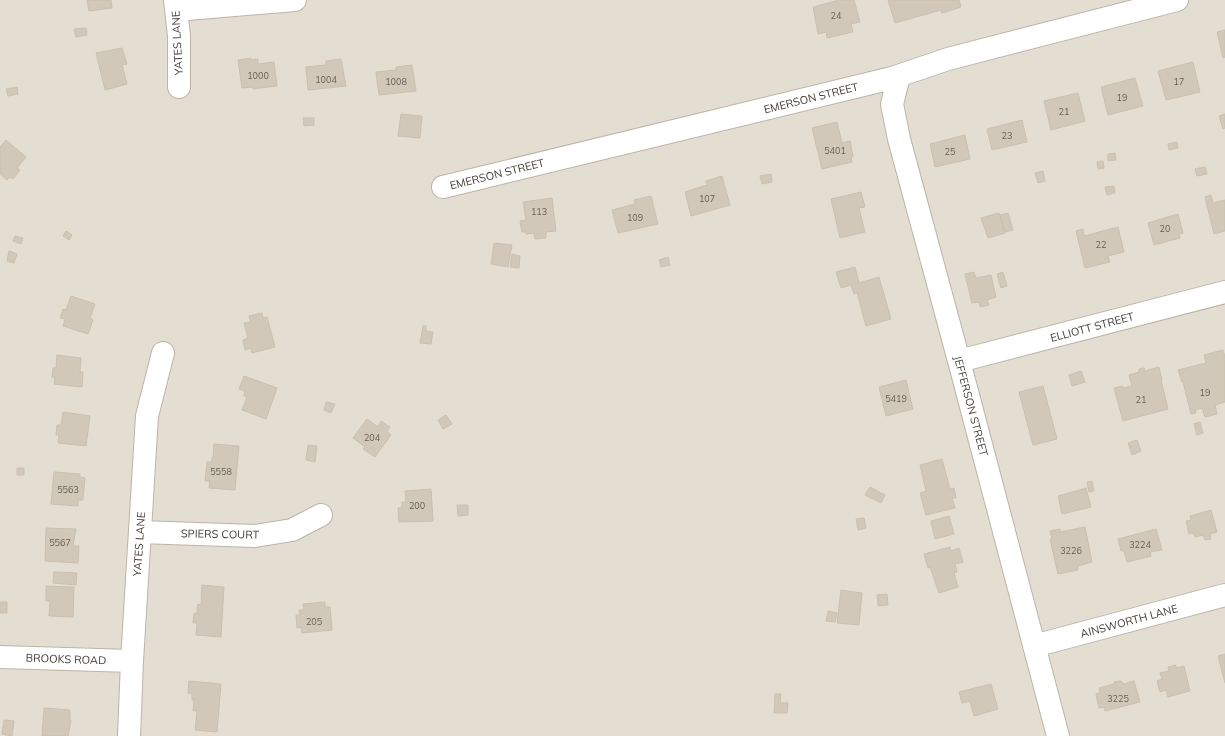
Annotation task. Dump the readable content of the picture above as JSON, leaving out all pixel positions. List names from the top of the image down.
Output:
{
  "streets": {
    "street": [
      "YATES LANE",
      "EMERSON STREET",
      "ELLIOTT STREET",
      "JEFFERSON STREET",
      "SPIERS COURT",
      "AINSWORTH LANE",
      "BROOKS ROAD"
    ]
  },
  "crossings": [
    ["YATES LANE", "SPIERS COURT"],
    ["YATES LANE", "BROOKS ROAD"],
    ["EMERSON STREET", "JEFFERSON STREET"],
    ["ELLIOTT STREET", "JEFFERSON STREET"],
    ["JEFFERSON STREET", "AINSWORTH LANE"]
  ],
  "house_numbers": [
    "24",
    "1000",
    "1004",
    "1008",
    "17",
    "19",
    "21",
    "23",
    "5401",
    "25",
    "107",
    "113",
    "109",
    "20",
    "22",
    "19",
    "5419",
    "21",
    "204",
    "5558",
    "5563",
    "200",
    "5567",
    "3224",
    "3226",
    "205",
    "3225"
  ]
}
